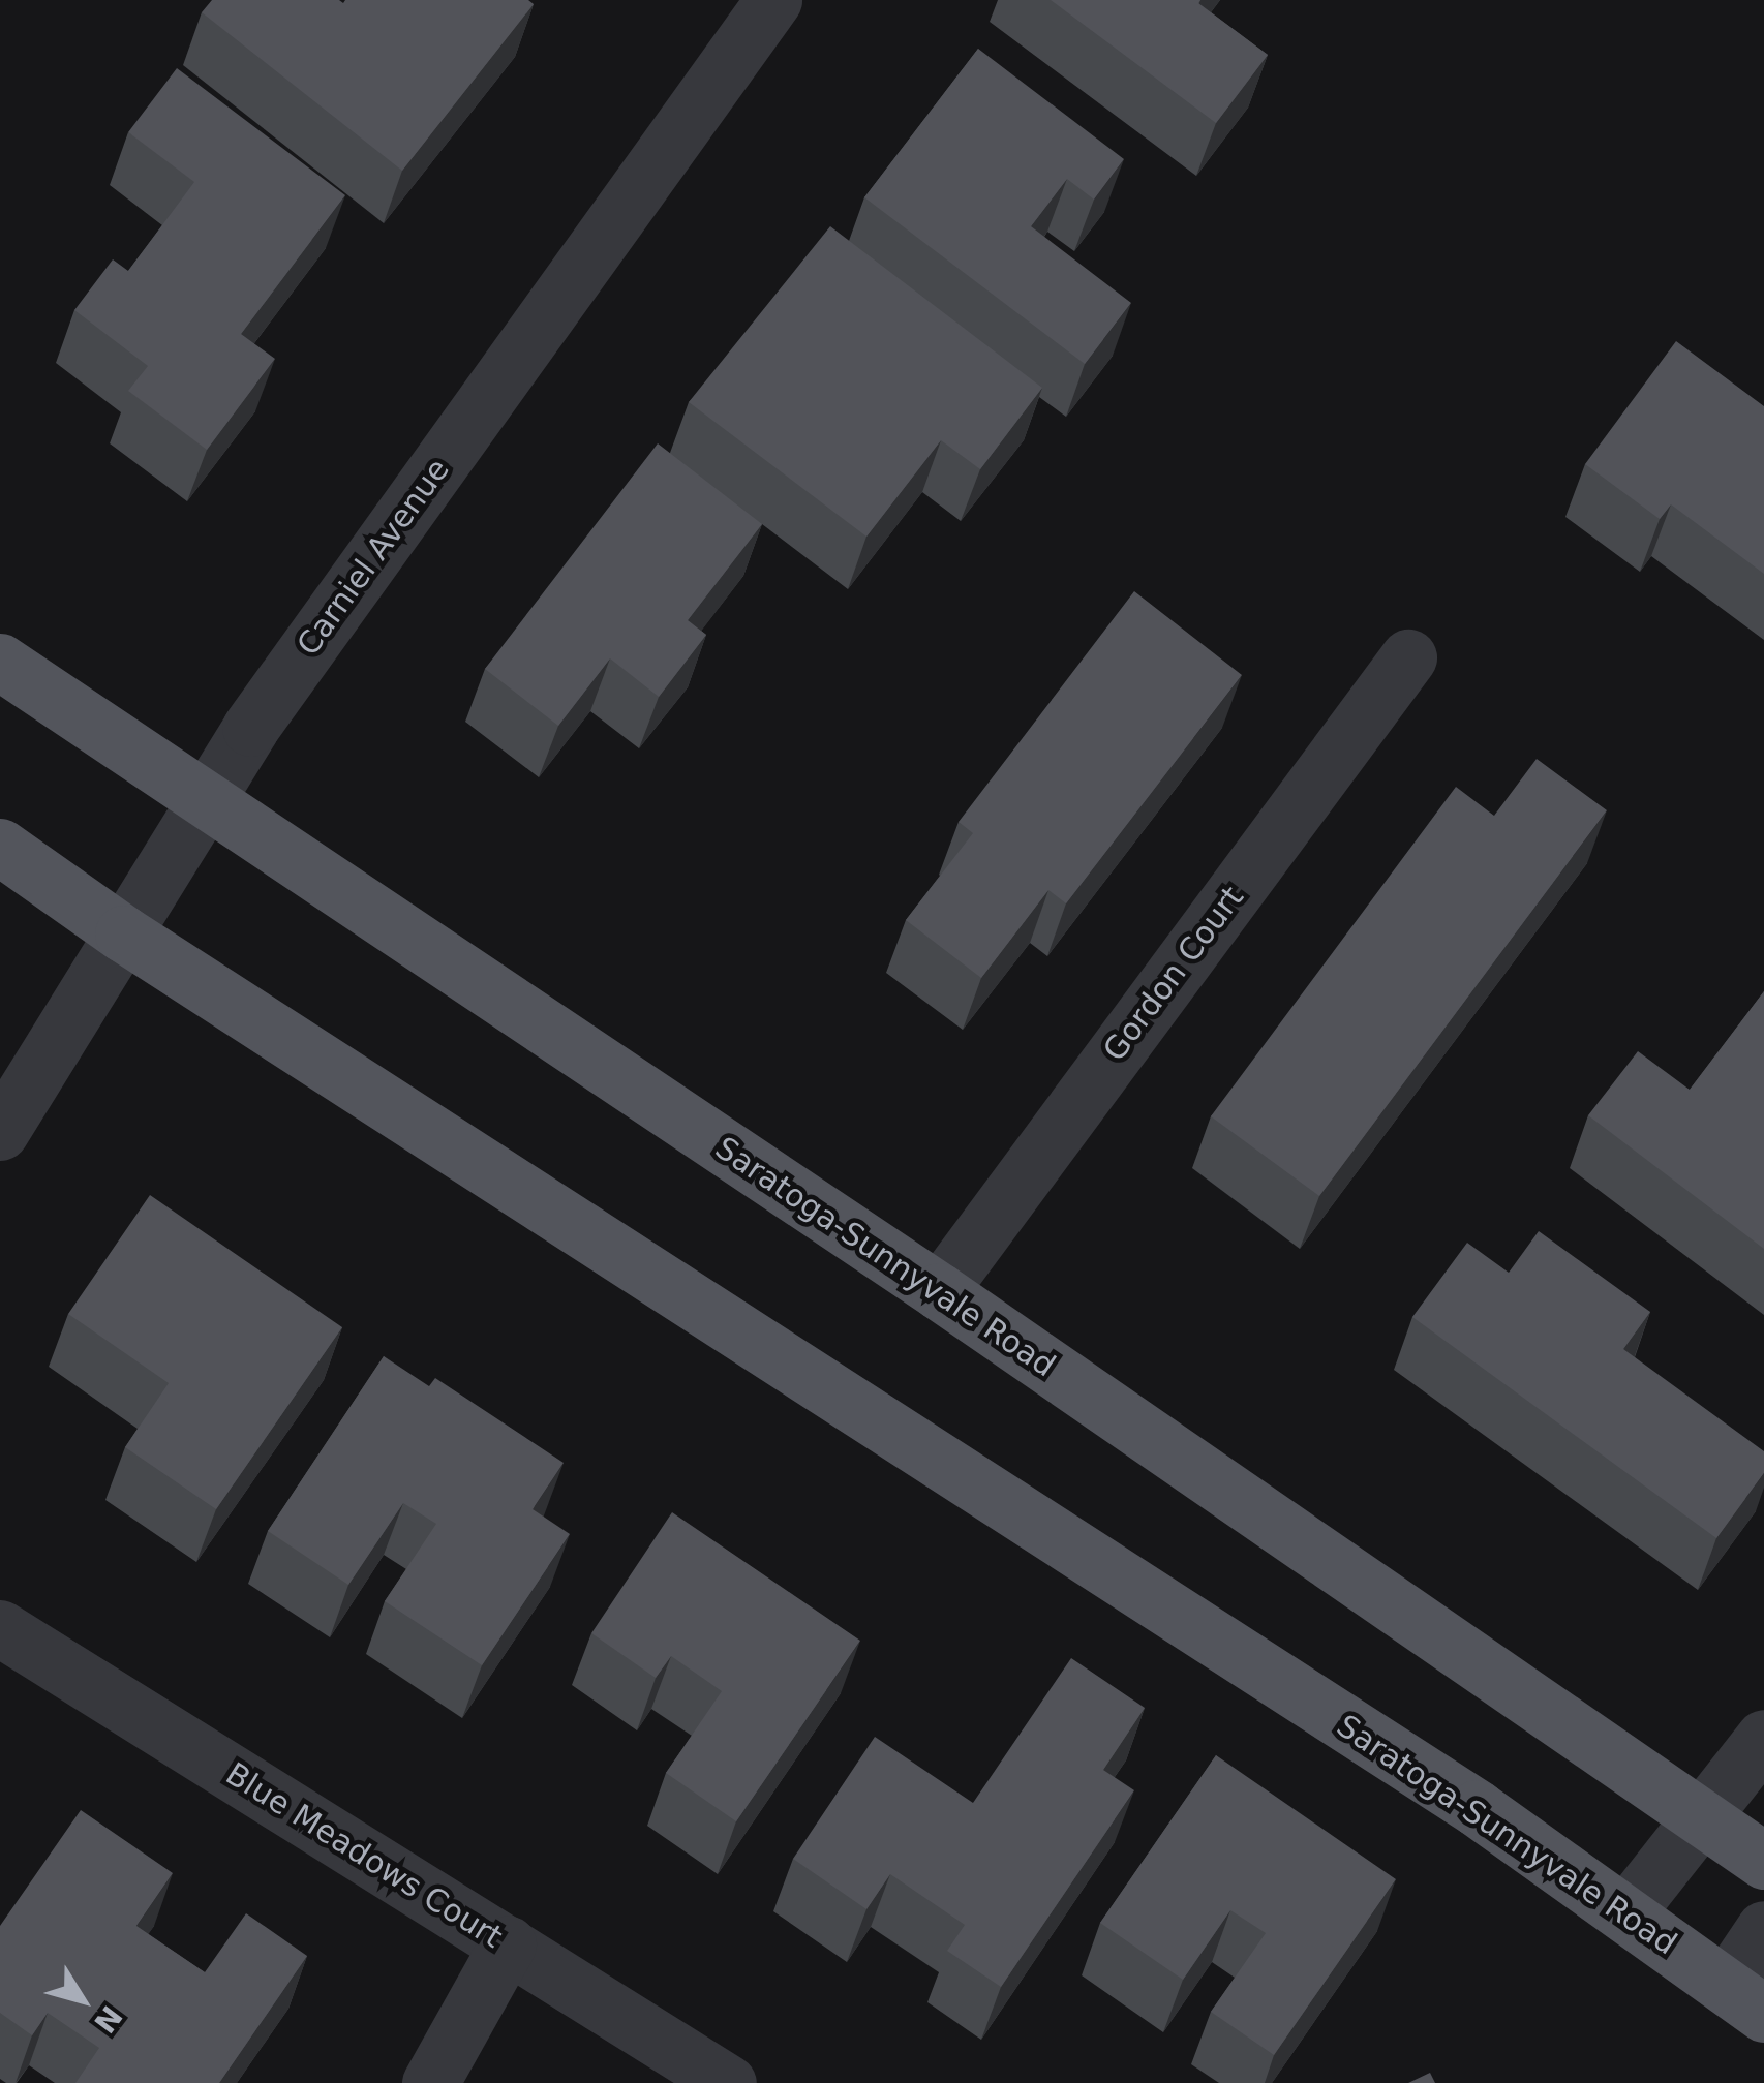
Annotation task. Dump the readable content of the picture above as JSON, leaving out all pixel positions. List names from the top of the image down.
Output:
{
  "streets": {
    "main road": ["Saratoga-Sunnyvale Road"],
    "street": ["Carniel Avenue", "Gordon Court", "Blue Meadows Court"]
  },
  "crossings": [
    ["Carniel Avenue", "Saratoga-Sunnyvale Road"],
    ["Gordon Court", "Saratoga-Sunnyvale Road"]
  ],
  "north": "bottom right"
}
